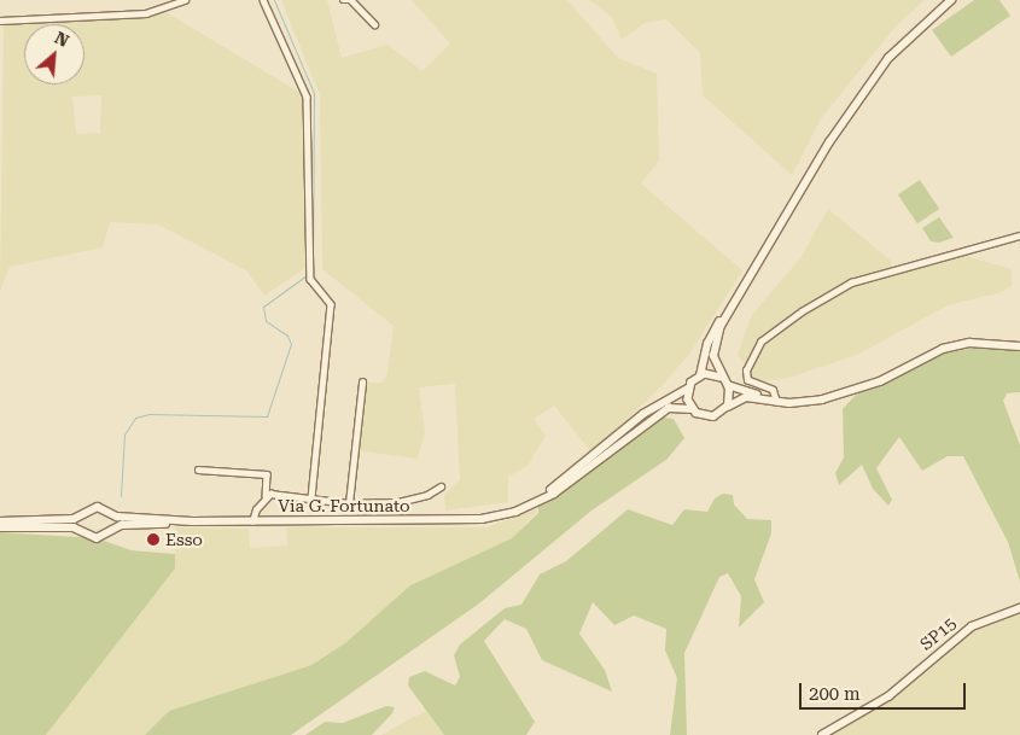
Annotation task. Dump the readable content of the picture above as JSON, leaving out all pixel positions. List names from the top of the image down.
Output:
{
  "streets": {
    "main road": ["Via G. Fortunato", "SP15"]
  },
  "places": ["Esso"],
  "scale_bar": "200 m",
  "north": "top right"
}
